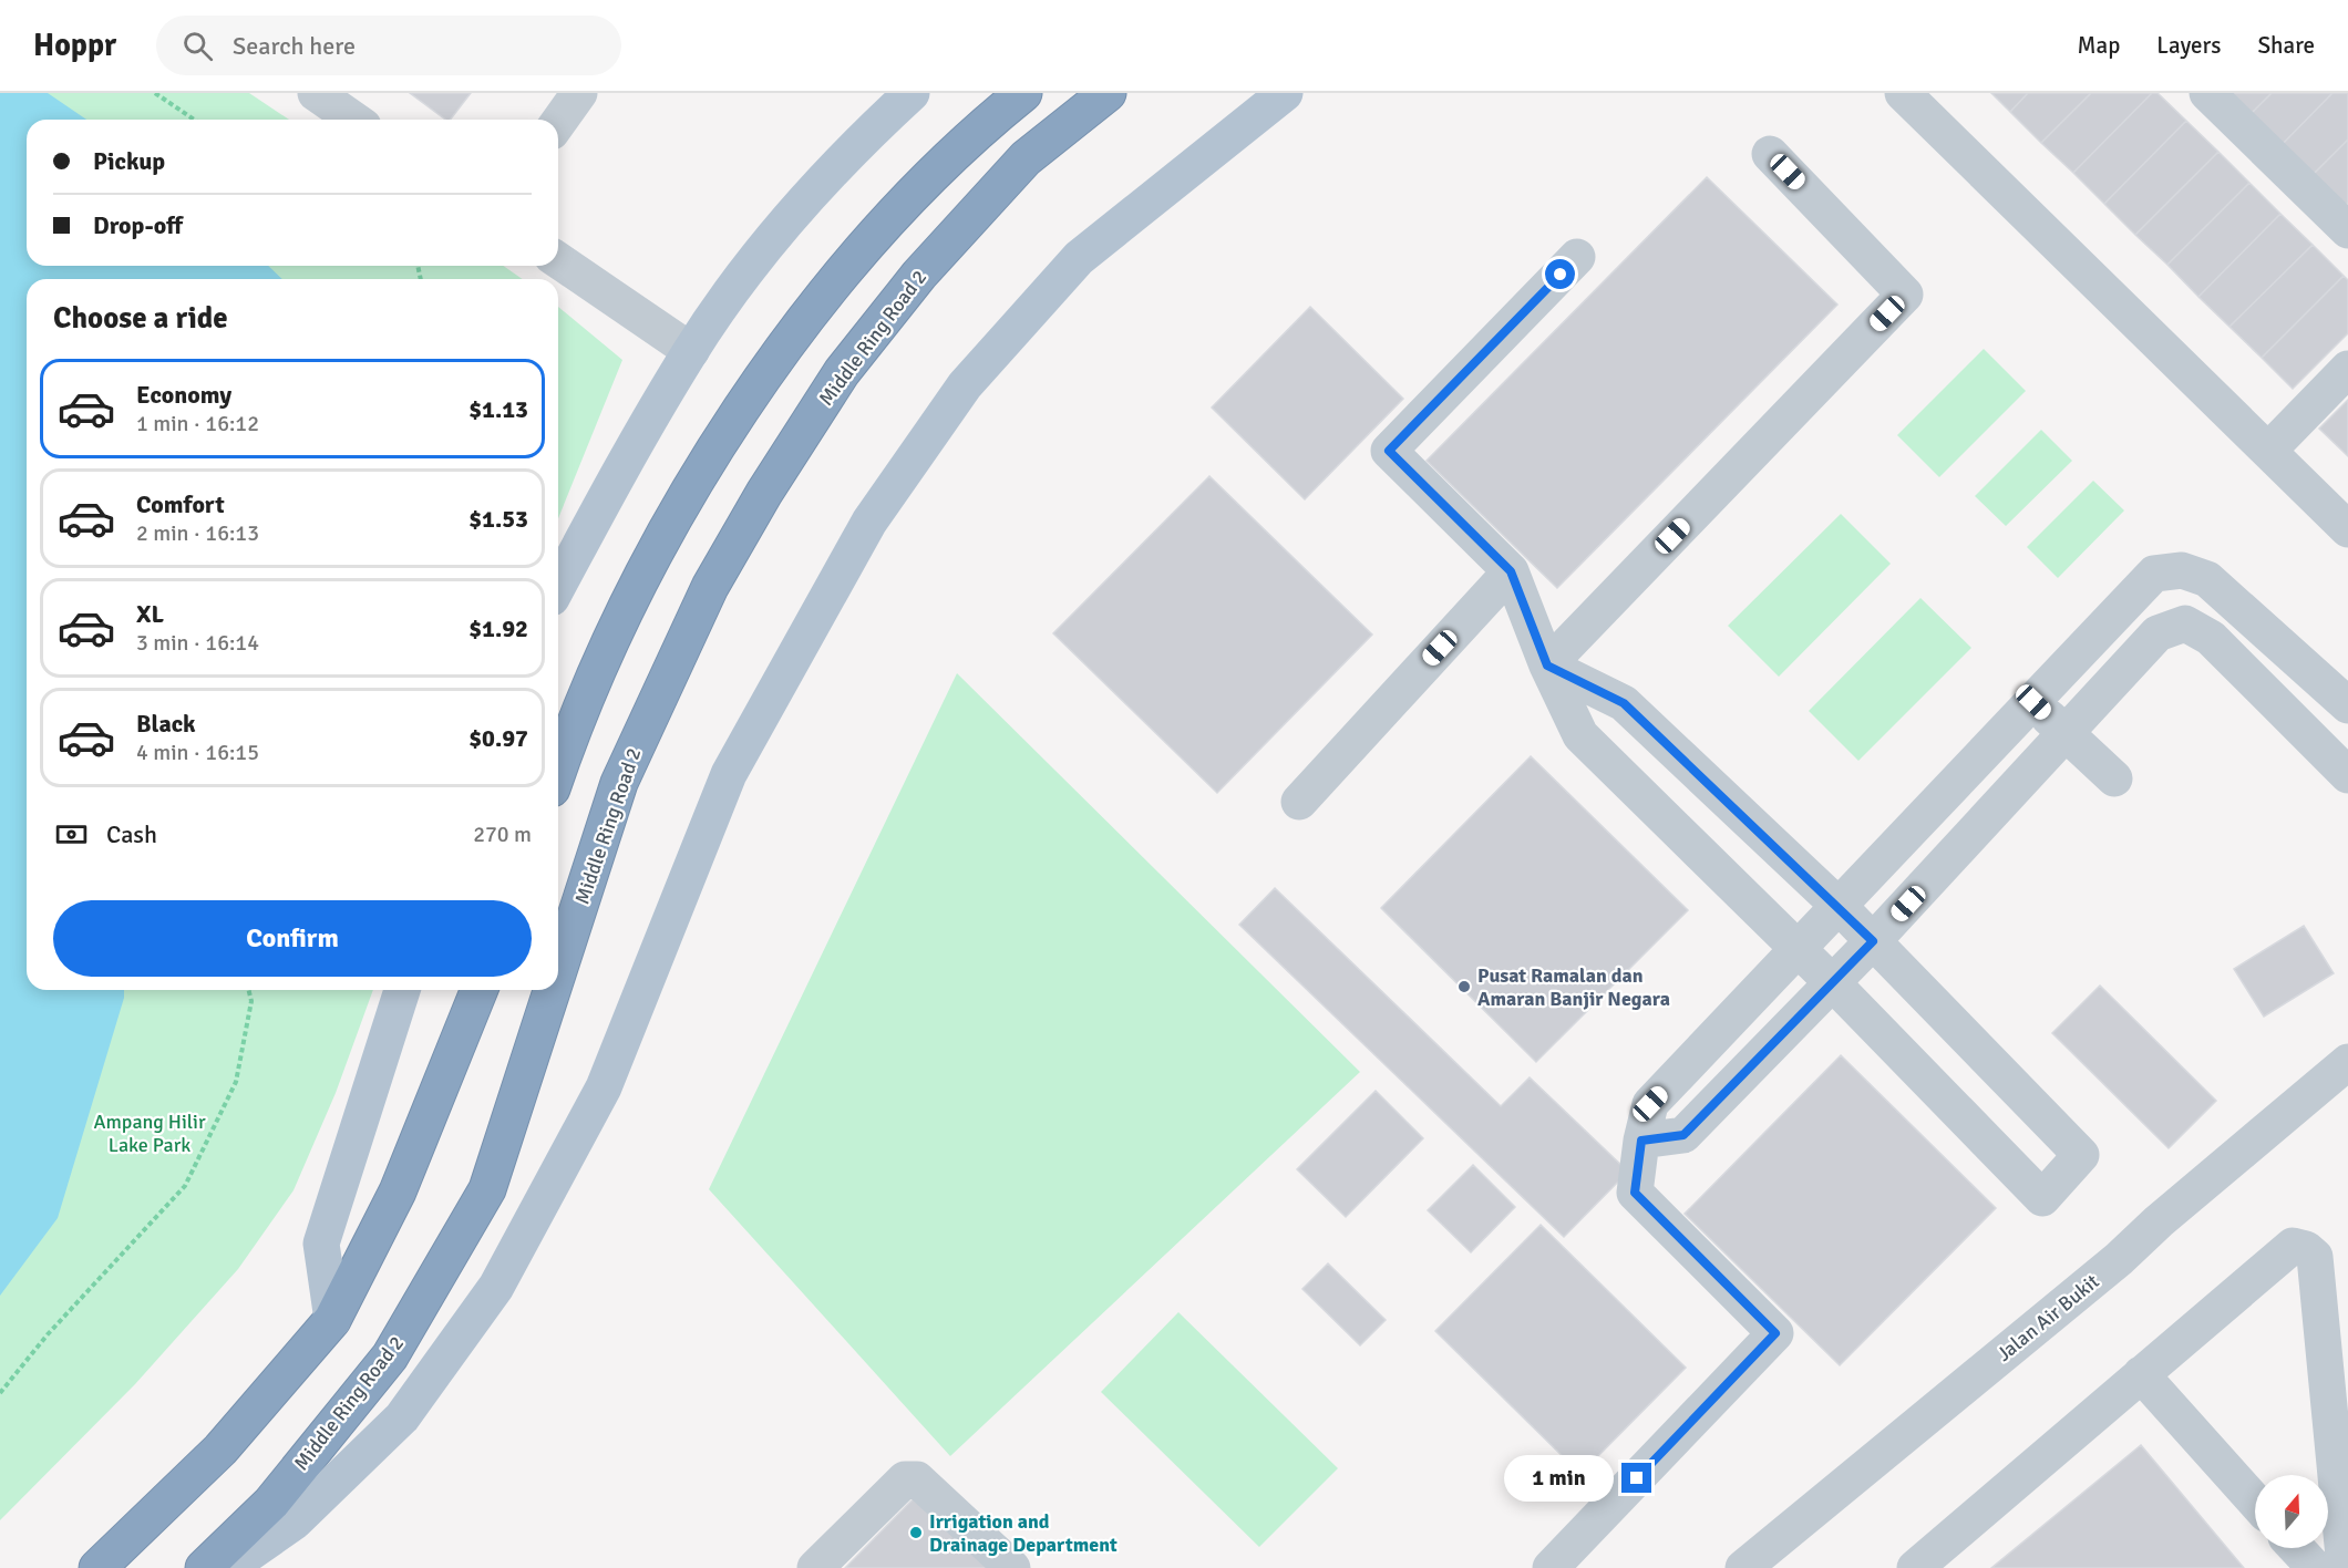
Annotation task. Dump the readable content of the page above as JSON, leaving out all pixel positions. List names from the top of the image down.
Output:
{
  "streets": {
    "highway": ["Middle Ring Road 2"],
    "street": ["Jalan Air Bukit"]
  },
  "parks": ["Ampang Hilir Lake Park"],
  "places": ["Pusat Ramalan dan Amaran Banjir Negara", "Irrigation and Drainage Department"],
  "north": "top",
  "page": {
    "header": "Hoppr",
    "search": "Search here",
    "nav": ["Map", "Layers", "Share"],
    "banner": ["Pickup", "Drop-off"],
    "heading": "Choose a ride",
    "list": [
      {
        "name": "Economy",
        "note": "1 min · 16:12",
        "value": "$1.13"
      },
      {
        "name": "Comfort",
        "note": "2 min · 16:13",
        "value": "$1.53"
      },
      {
        "name": "XL",
        "note": "3 min · 16:14",
        "value": "$1.92"
      },
      {
        "name": "Black",
        "note": "4 min · 16:15",
        "value": "$0.97"
      }
    ],
    "pay": ["Cash", "270 m"],
    "buttons": "Confirm",
    "bubble": "1 min"
  }
}
